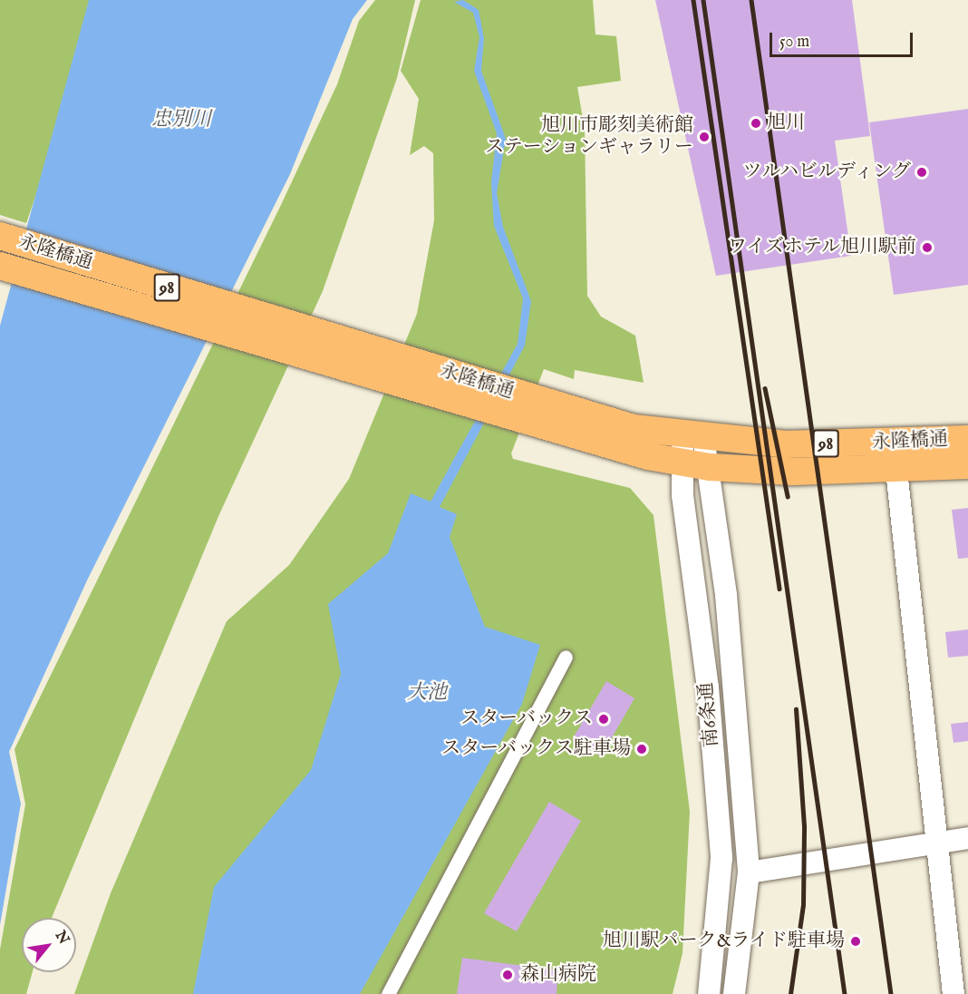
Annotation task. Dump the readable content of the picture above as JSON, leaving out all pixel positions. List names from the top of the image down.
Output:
{
  "streets": {
    "main road": ["永隆橋通", "98"],
    "street": ["南6条通"]
  },
  "crossings": [
    ["永隆橋通", "南6条通"]
  ],
  "water": ["忠別川", "大池"],
  "places": [
    "旭川",
    "旭川市彫刻美術館 ステーションギャラリー",
    "ツルハビルディング",
    "ワイズホテル旭川駅前",
    "スターバックス",
    "スターバックス駐車場",
    "旭川駅パーク&ライド駐車場",
    "森山病院"
  ],
  "scale_bar": "50 m",
  "north": "top right"
}
